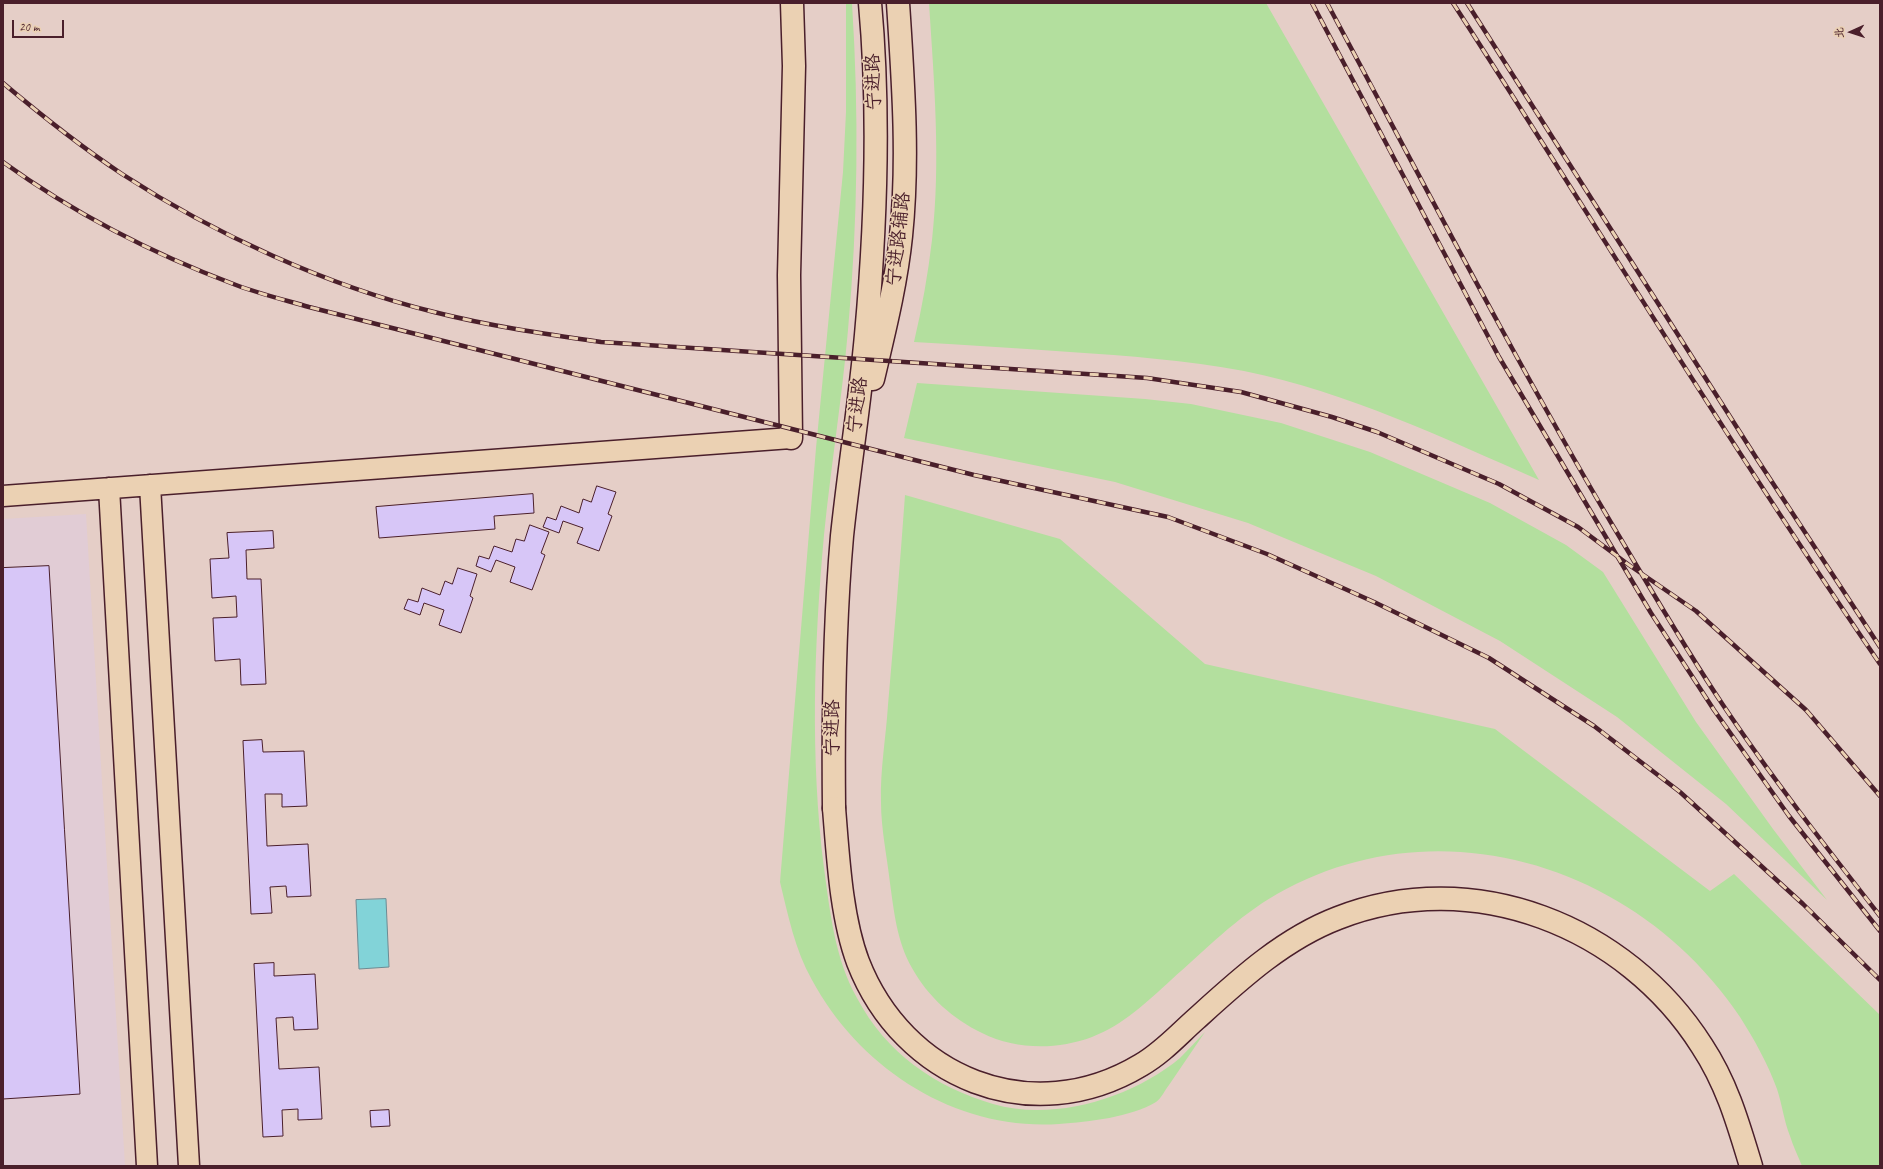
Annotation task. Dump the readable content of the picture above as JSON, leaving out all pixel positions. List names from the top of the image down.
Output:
{
  "streets": {
    "main road": ["宁进路", "宁进路辅路"]
  },
  "crossings": [
    ["宁进路", "宁进路辅路"]
  ],
  "scale_bar": "20 m",
  "north": "left"
}
